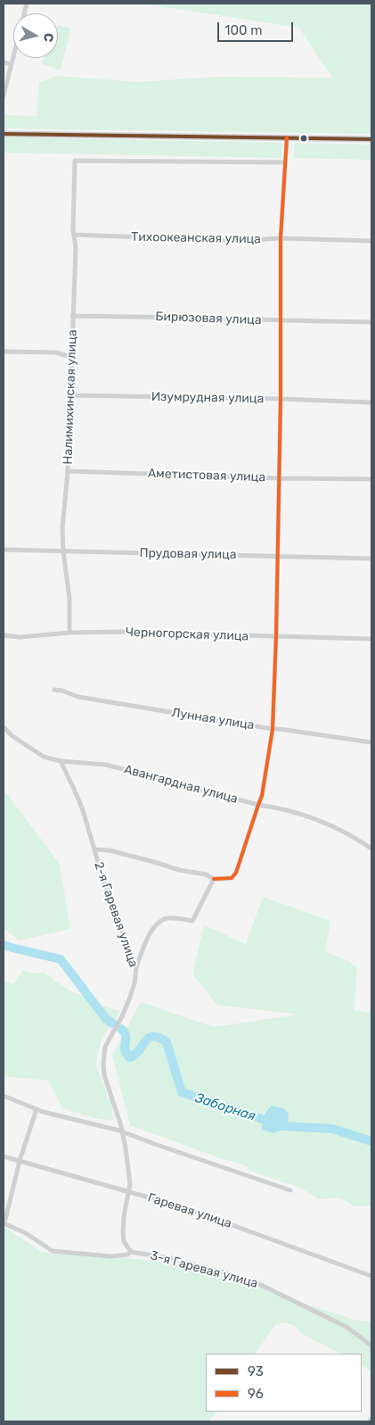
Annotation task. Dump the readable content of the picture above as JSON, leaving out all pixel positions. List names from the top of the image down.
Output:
{
  "streets": {
    "street": [
      "Тихоокеанская улица",
      "Бирюзовая улица",
      "Налимихинская улица",
      "Изумрудная улица",
      "Аметистовая улица",
      "Прудовая улица",
      "Черногорская улица",
      "Лунная улица",
      "Авангардная улица",
      "2-я Гаревая улица",
      "Гаревая улица",
      "3-я Гаревая улица"
    ]
  },
  "crossings": [
    ["Тихоокеанская улица", "Налимихинская улица"],
    ["Бирюзовая улица", "Налимихинская улица"],
    ["Налимихинская улица", "Изумрудная улица"],
    ["Налимихинская улица", "Аметистовая улица"],
    ["Налимихинская улица", "Прудовая улица"],
    ["Налимихинская улица", "Черногорская улица"],
    ["Авангардная улица", "2-я Гаревая улица"],
    ["2-я Гаревая улица", "Гаревая улица"],
    ["2-я Гаревая улица", "3-я Гаревая улица"]
  ],
  "water": ["Заборная"],
  "lines": ["transit line 93", "transit line 96"],
  "legend": ["93", "96"],
  "scale_bar": "100 m",
  "north": "right"
}
